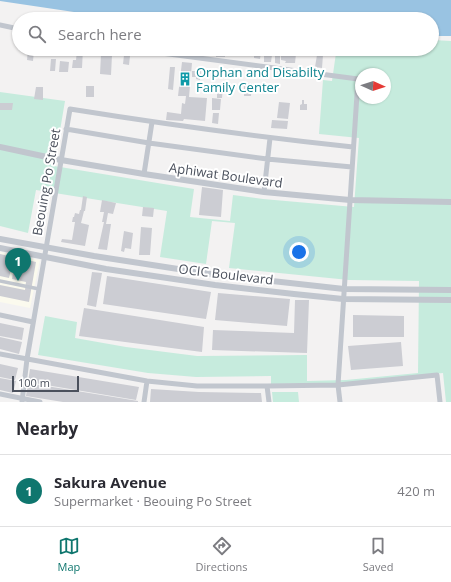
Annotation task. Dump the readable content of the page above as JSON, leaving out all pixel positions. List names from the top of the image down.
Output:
{
  "streets": {
    "street": ["Aphiwat Boulevard", "Beouing Po Street", "OCIC Boulevard"]
  },
  "crossings": [
    ["Aphiwat Boulevard", "Beouing Po Street"],
    ["Beouing Po Street", "OCIC Boulevard"]
  ],
  "places": {
    "building": ["Orphan and Disabilty Family Center"]
  },
  "scale_bar": "100 m",
  "north": "right",
  "page": {
    "search": "Search here",
    "pins": "1",
    "scale": "100 m",
    "heading": "Nearby",
    "list": [
      {
        "mark": "1",
        "name": "Sakura Avenue",
        "note": "Supermarket · Beouing Po Street",
        "value": "420 m"
      }
    ],
    "nav": ["Map", "Directions", "Saved"]
  }
}
